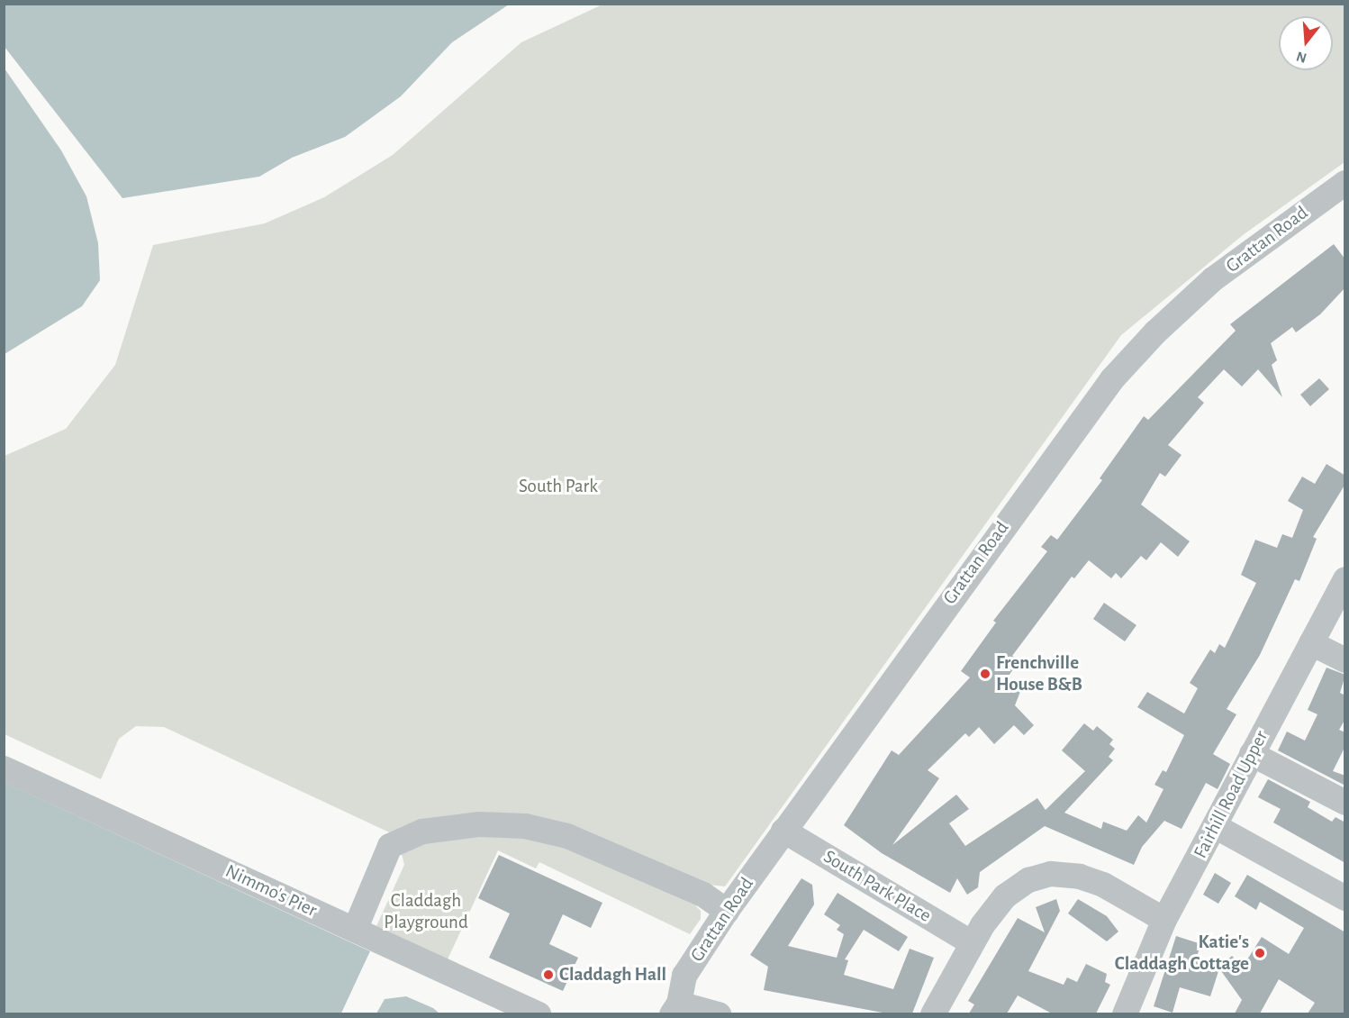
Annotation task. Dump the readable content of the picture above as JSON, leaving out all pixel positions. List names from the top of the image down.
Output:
{
  "streets": {
    "street": [
      "Grattan Road",
      "Fairhill Road Upper",
      "South Park Place",
      "Nimmo's Pier"
    ]
  },
  "crossings": [
    ["Grattan Road", "South Park Place"]
  ],
  "parks": ["South Park", "Claddagh Playground"],
  "places": ["Frenchville House B&B", "Katie's Claddagh Cottage", "Claddagh Hall"],
  "north": "bottom"
}
